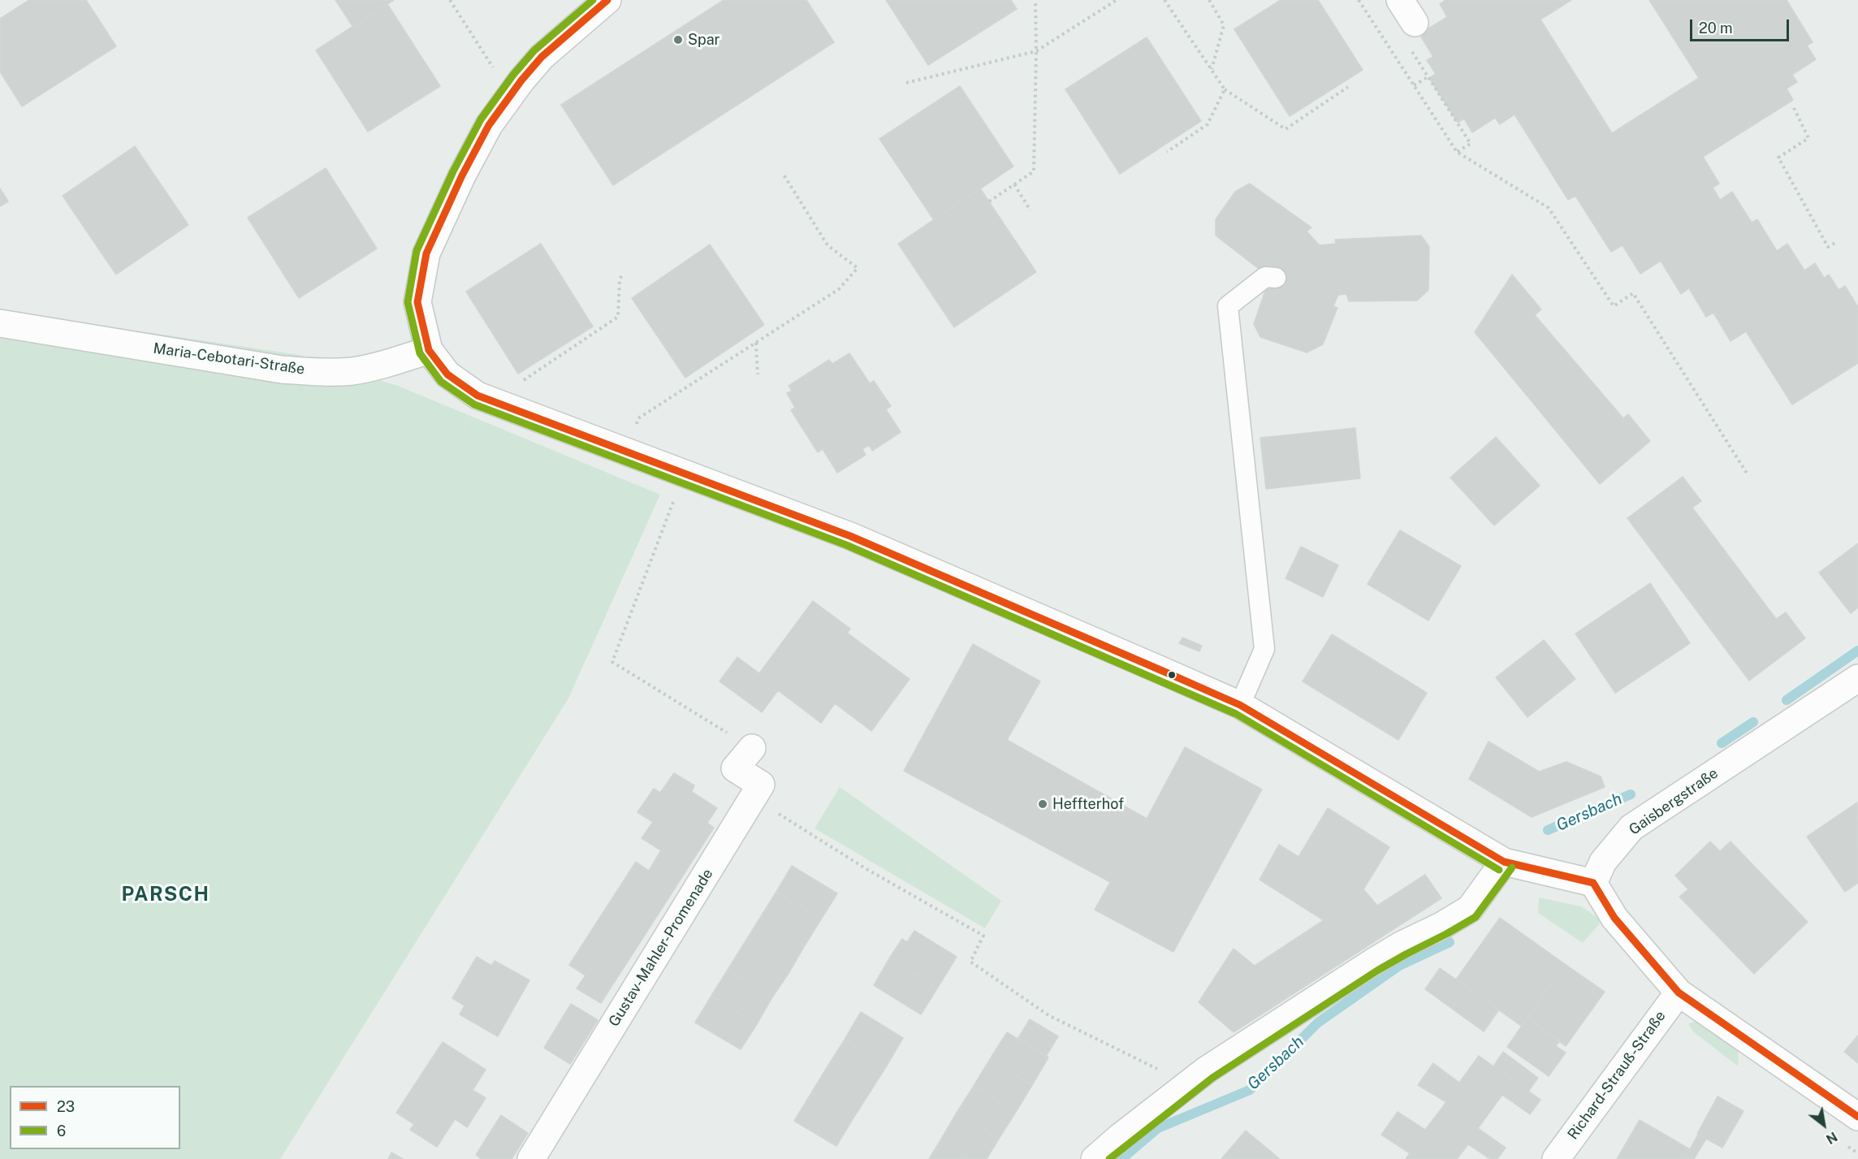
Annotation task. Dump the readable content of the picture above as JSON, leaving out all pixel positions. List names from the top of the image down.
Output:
{
  "streets": {
    "street": [
      "Maria-Cebotari-Straße",
      "Gaisbergstraße",
      "Gustav-Mahler-Promenade",
      "Richard-Strauß-Straße"
    ]
  },
  "districts": ["PARSCH"],
  "water": ["Gersbach"],
  "places": ["Spar", "Heffterhof"],
  "lines": ["transit line 23", "transit line 6"],
  "legend": ["23", "6"],
  "scale_bar": "20 m",
  "north": "bottom right"
}
